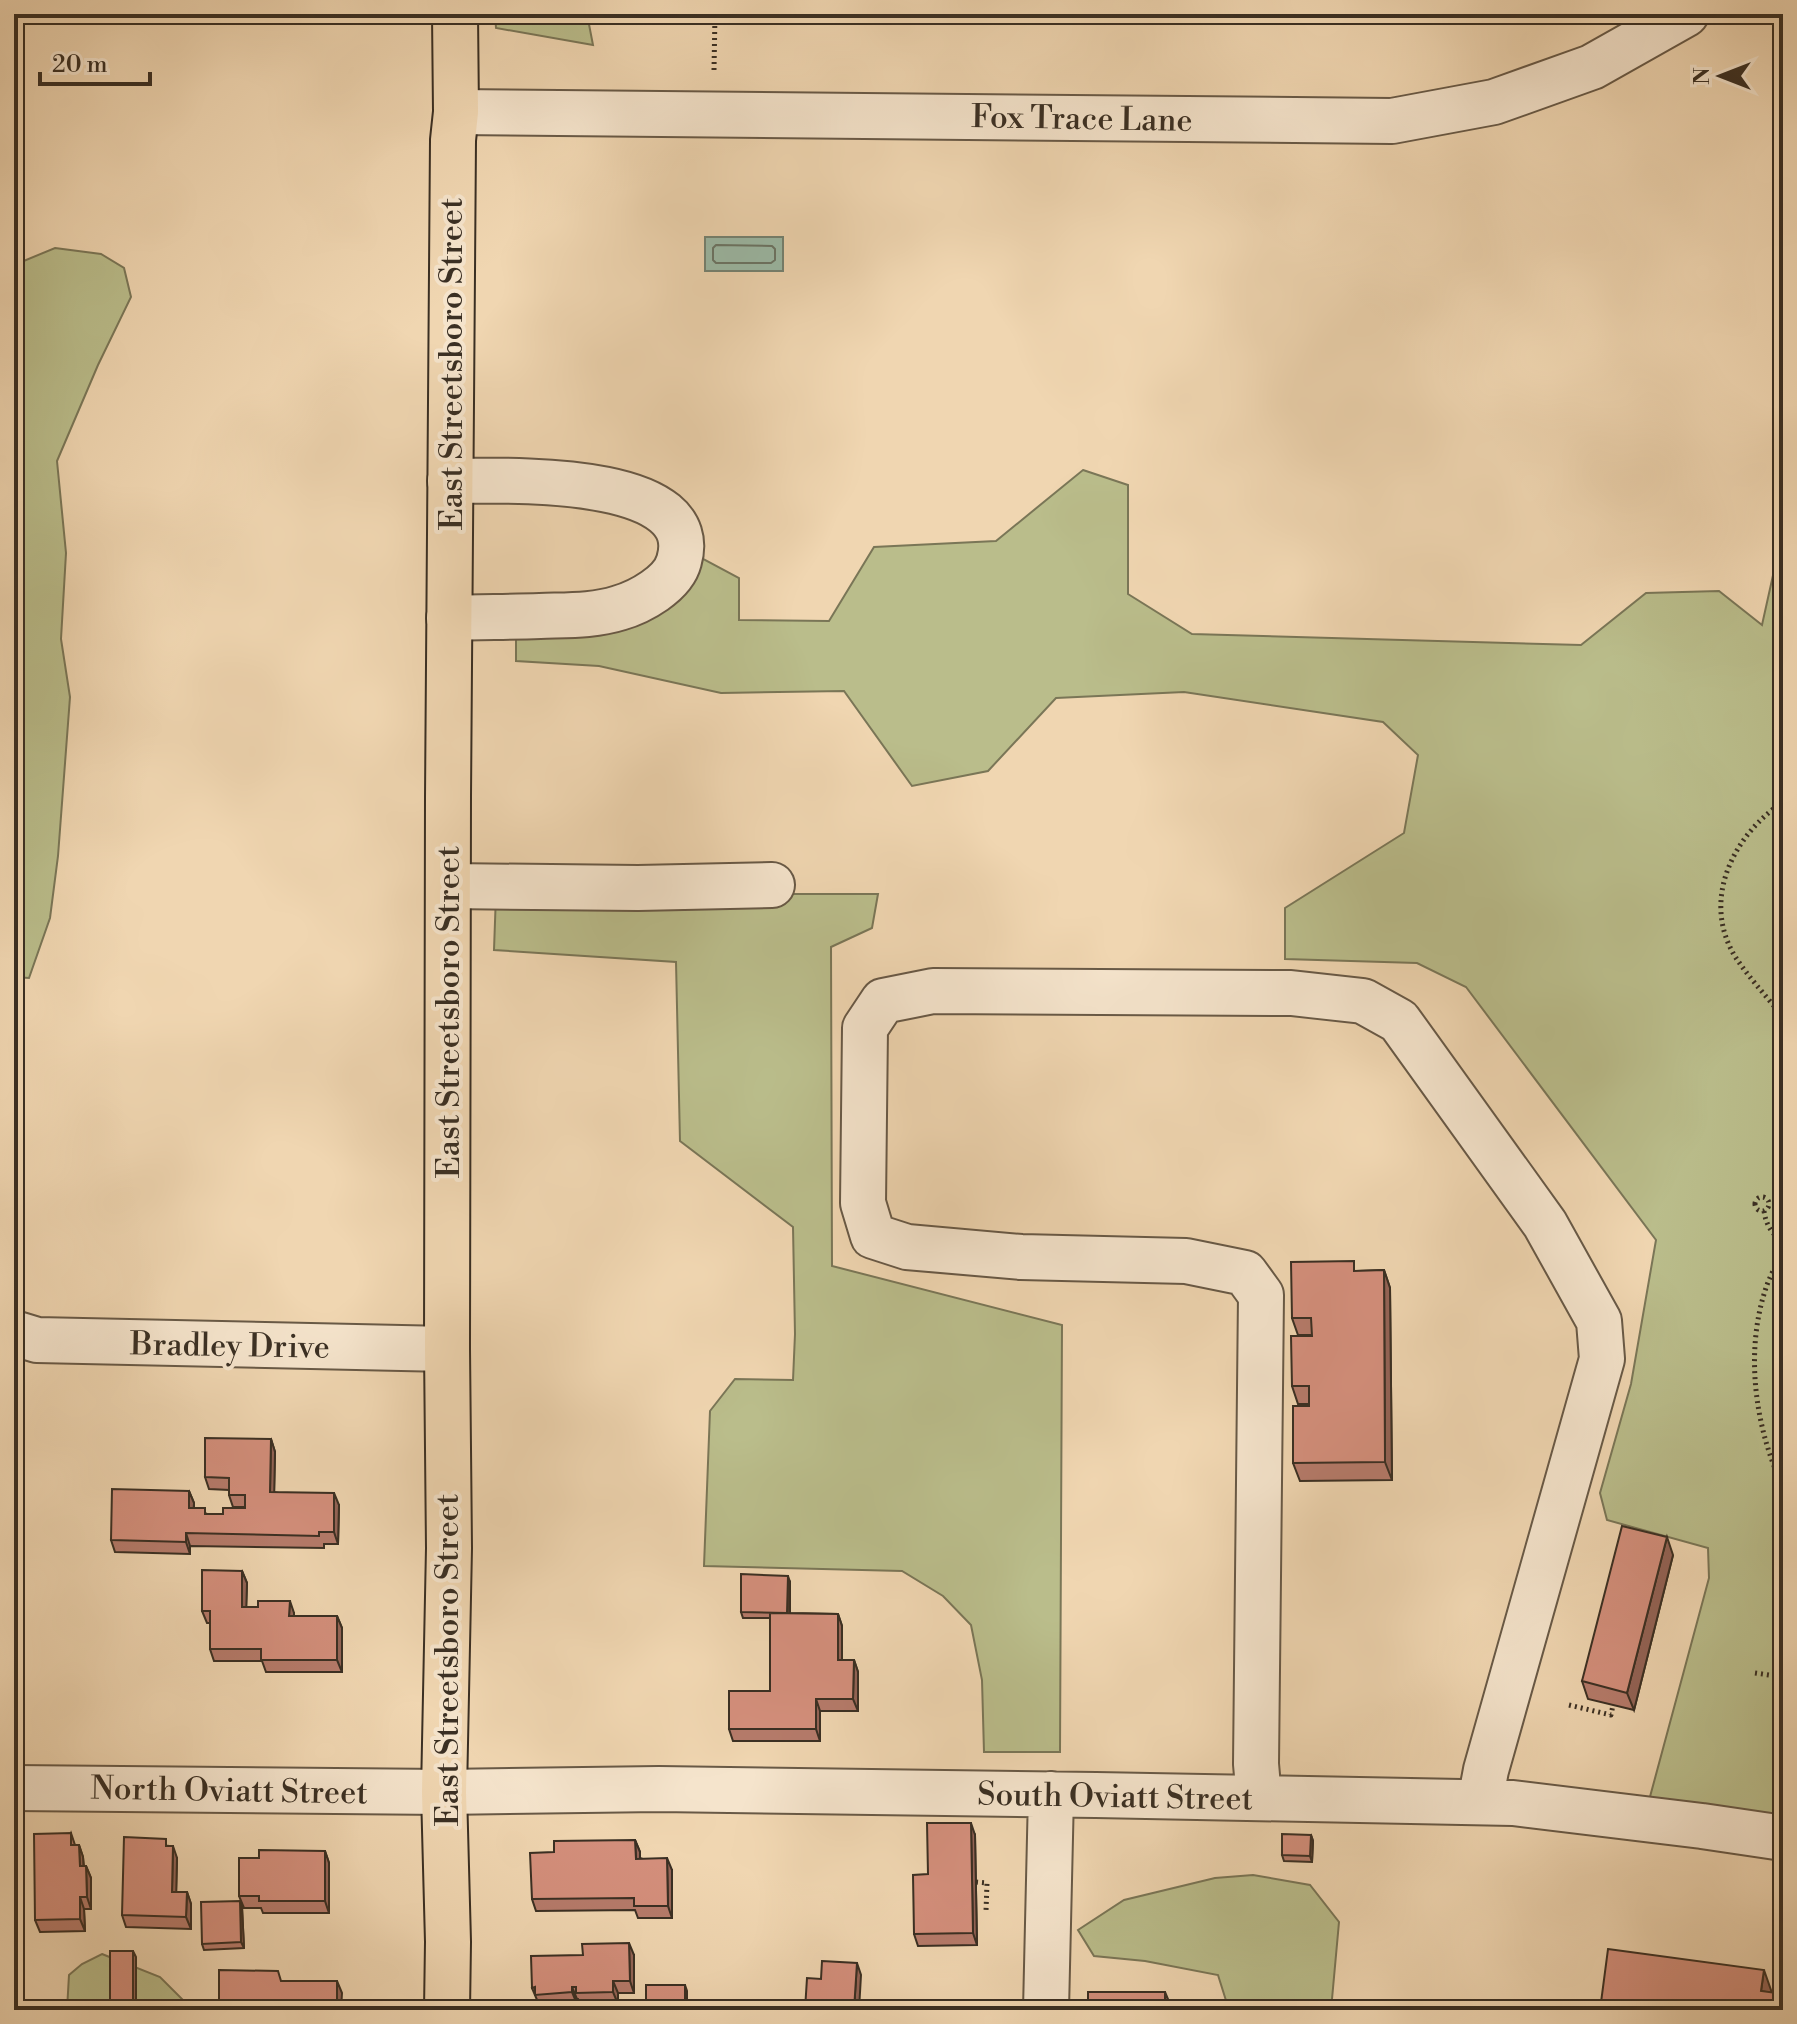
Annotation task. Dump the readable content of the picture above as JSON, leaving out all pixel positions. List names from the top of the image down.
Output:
{
  "streets": {
    "main road": ["East Streetsboro Street"],
    "street": [
      "Fox Trace Lane",
      "Bradley Drive",
      "North Oviatt Street",
      "South Oviatt Street"
    ]
  },
  "crossings": [
    ["Fox Trace Lane", "East Streetsboro Street"],
    ["East Streetsboro Street", "Bradley Drive"],
    ["East Streetsboro Street", "North Oviatt Street"],
    ["East Streetsboro Street", "South Oviatt Street"],
    ["North Oviatt Street", "South Oviatt Street"]
  ],
  "scale_bar": "20 m",
  "north": "left"
}
